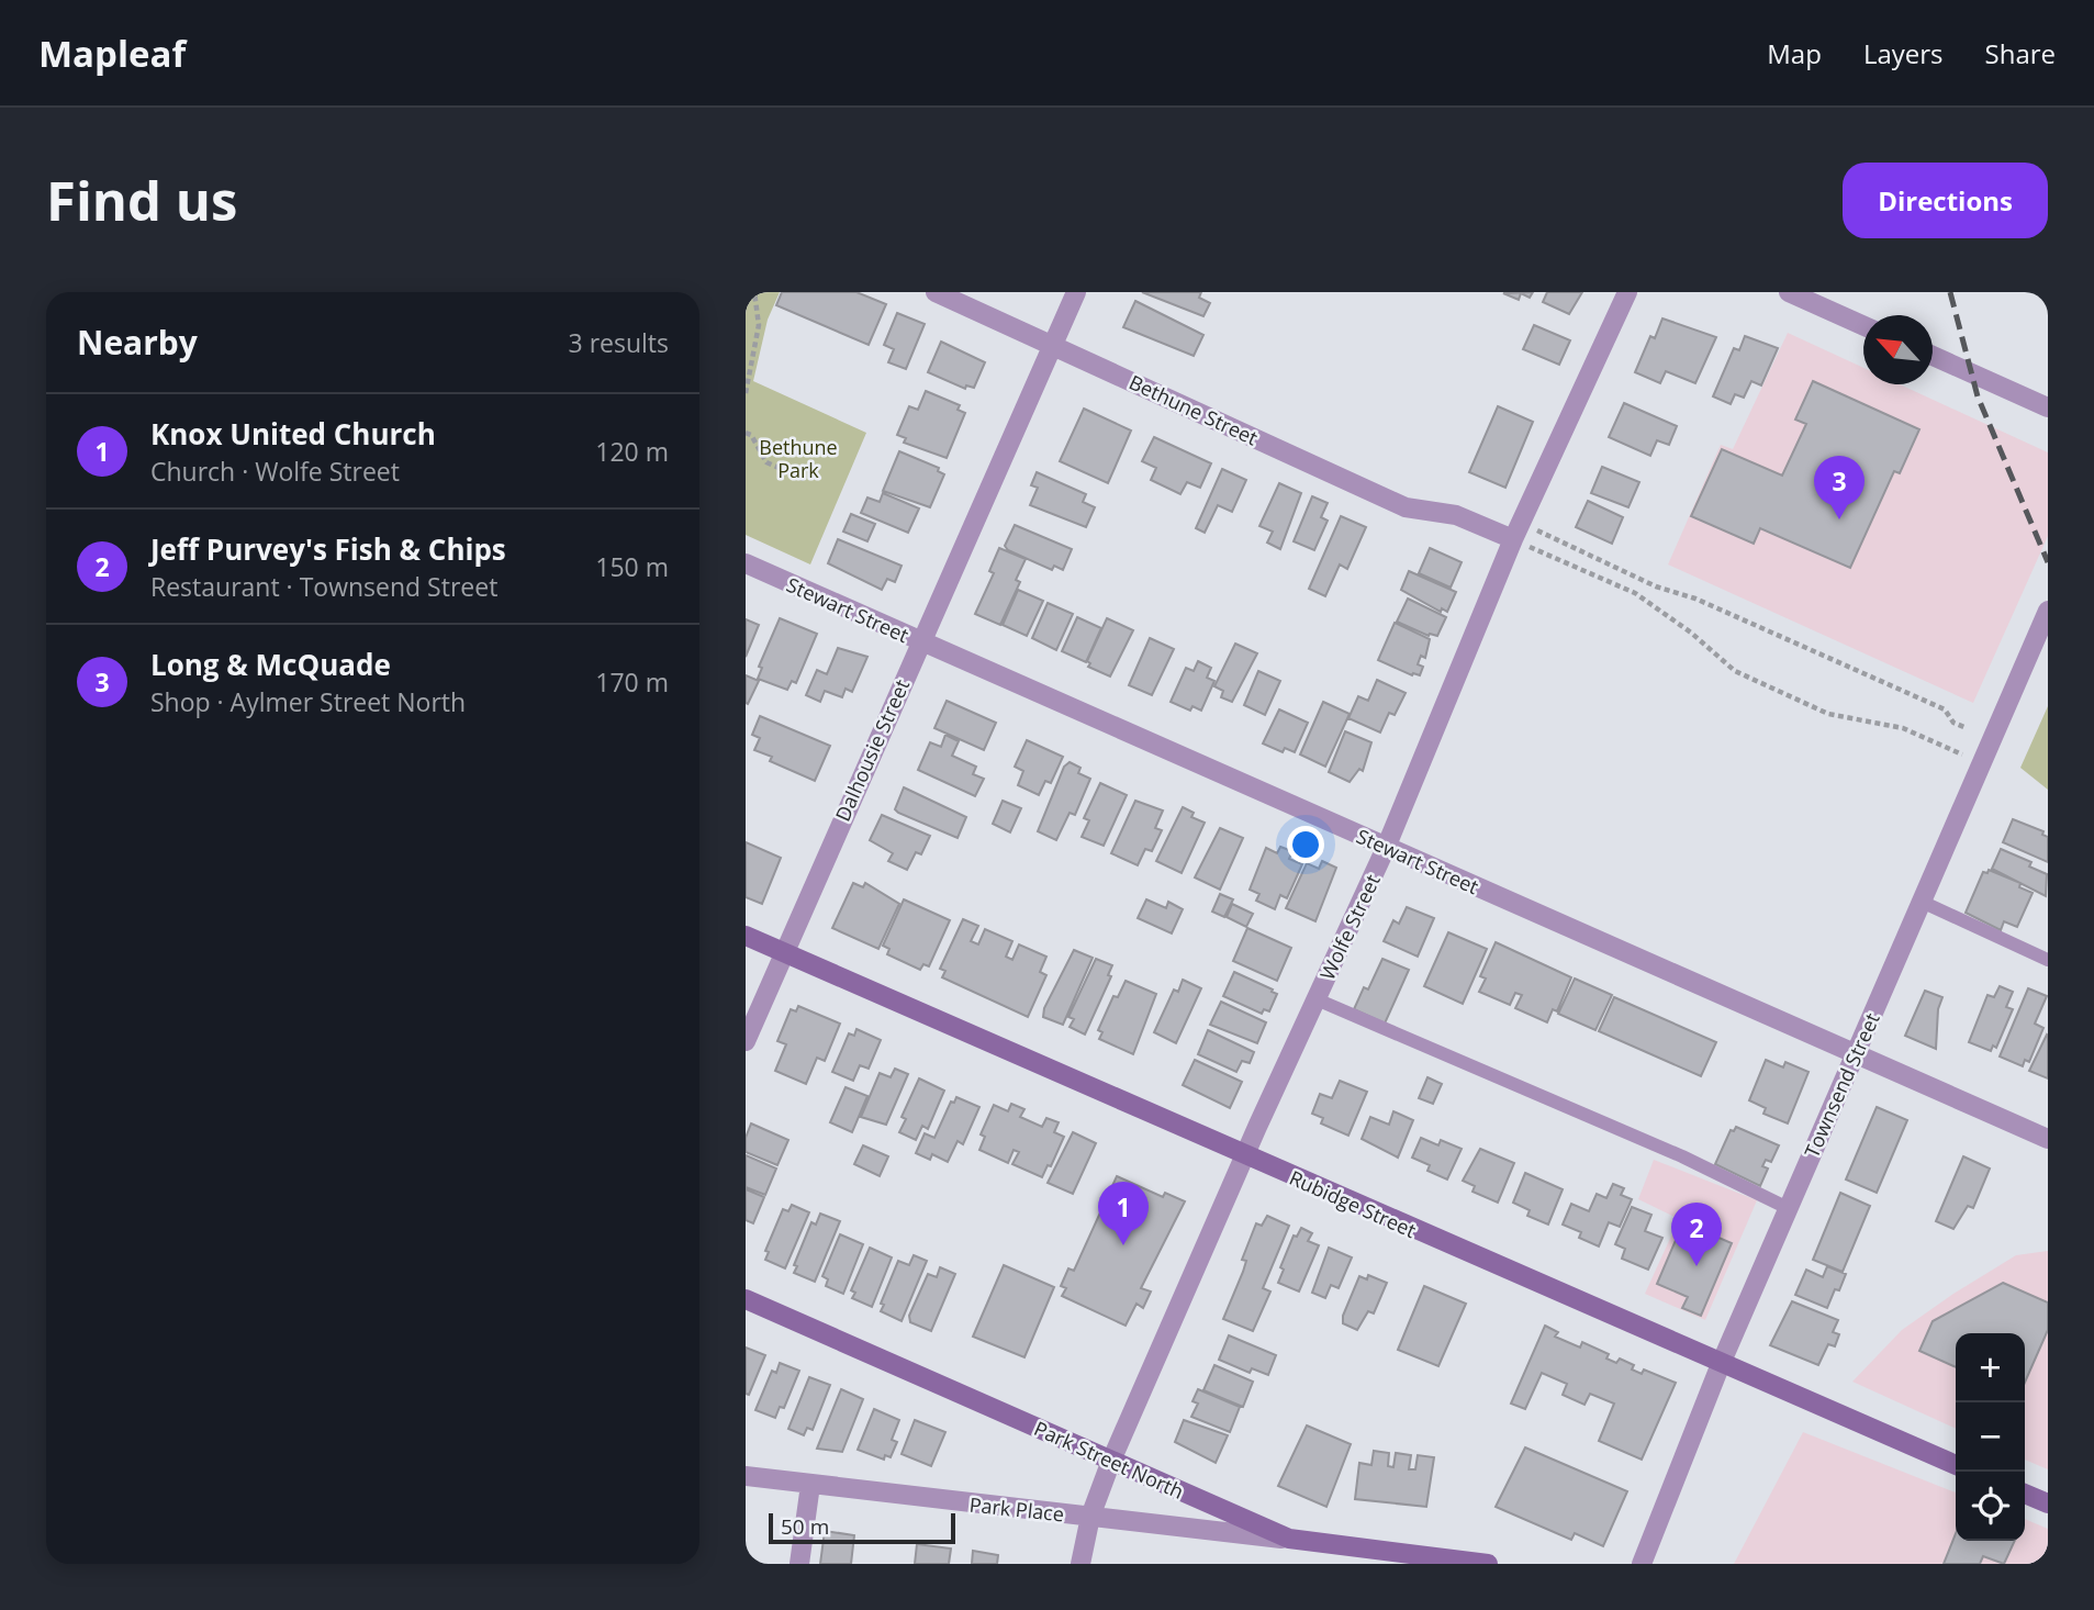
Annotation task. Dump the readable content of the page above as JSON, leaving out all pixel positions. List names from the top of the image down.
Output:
{
  "streets": {
    "main road": ["Rubidge Street", "Park Street North"],
    "street": [
      "Bethune Street",
      "Stewart Street",
      "Dalhousie Street",
      "Wolfe Street",
      "Townsend Street",
      "Park Place"
    ]
  },
  "crossings": [
    ["Bethune Street", "Dalhousie Street"],
    ["Bethune Street", "Wolfe Street"],
    ["Stewart Street", "Dalhousie Street"],
    ["Stewart Street", "Wolfe Street"],
    ["Stewart Street", "Townsend Street"],
    ["Dalhousie Street", "Rubidge Street"],
    ["Wolfe Street", "Rubidge Street"],
    ["Wolfe Street", "Park Street North"],
    ["Wolfe Street", "Park Place"],
    ["Townsend Street", "Rubidge Street"],
    ["Park Street North", "Park Place"]
  ],
  "parks": ["Bethune Park"],
  "scale_bar": "50 m",
  "north": "top left",
  "page": {
    "header": "Mapleaf",
    "nav": ["Map", "Layers", "Share"],
    "buttons": "Directions",
    "title": "Find us",
    "heading": ["Nearby", "3 results"],
    "list": [
      {
        "mark": "1",
        "name": "Knox United Church",
        "note": "Church · Wolfe Street",
        "value": "120 m"
      },
      {
        "mark": "2",
        "name": "Jeff Purvey's Fish & Chips",
        "note": "Restaurant · Townsend Street",
        "value": "150 m"
      },
      {
        "mark": "3",
        "name": "Long & McQuade",
        "note": "Shop · Aylmer Street North",
        "value": "170 m"
      }
    ],
    "pins": ["3", "1", "2"],
    "map_buttons": ["+", "−"],
    "scale": "50 m"
  }
}
